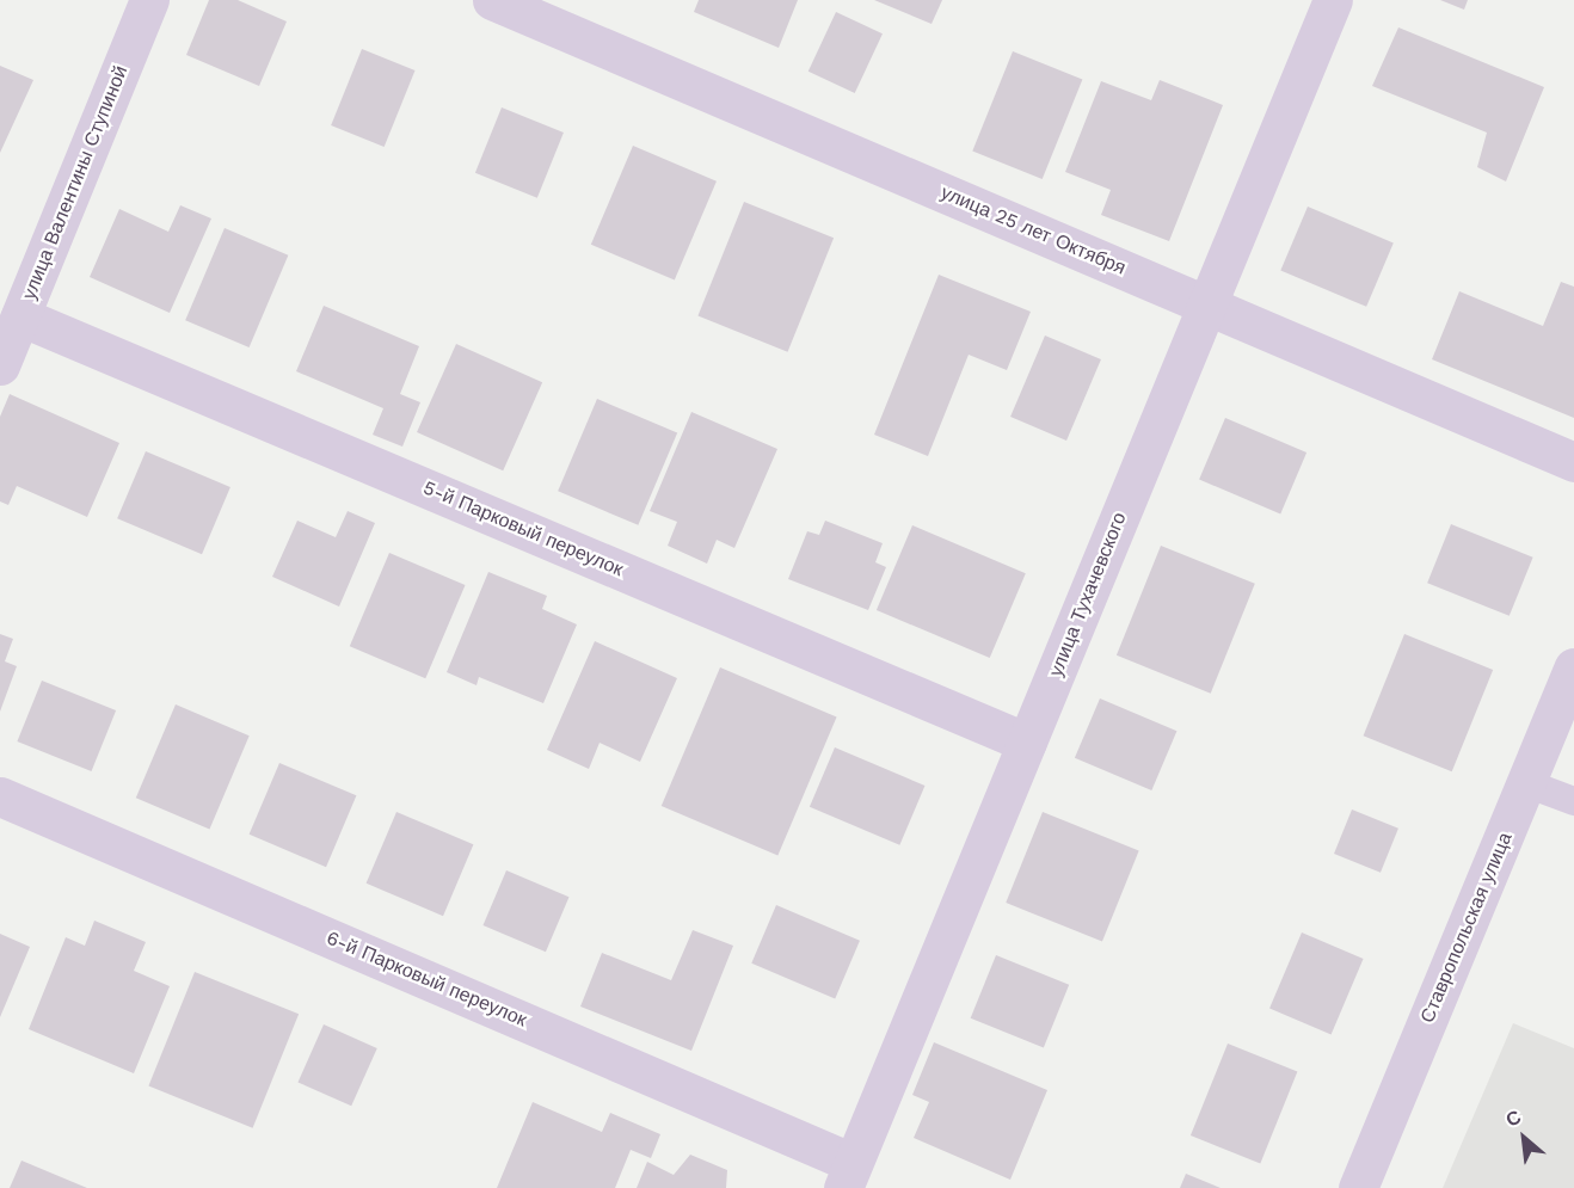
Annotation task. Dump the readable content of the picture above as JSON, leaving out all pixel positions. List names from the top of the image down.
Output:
{
  "streets": {
    "street": [
      "улица Валентины Ступиной",
      "улица 25 лет Октября",
      "5-й Парковый переулок",
      "улица Тухачевского",
      "Ставропольская улица",
      "6-й Парковый переулок"
    ]
  },
  "crossings": [
    ["улица Валентины Ступиной", "5-й Парковый переулок"],
    ["улица 25 лет Октября", "улица Тухачевского"],
    ["5-й Парковый переулок", "улица Тухачевского"],
    ["улица Тухачевского", "6-й Парковый переулок"]
  ],
  "north": "top left"
}
